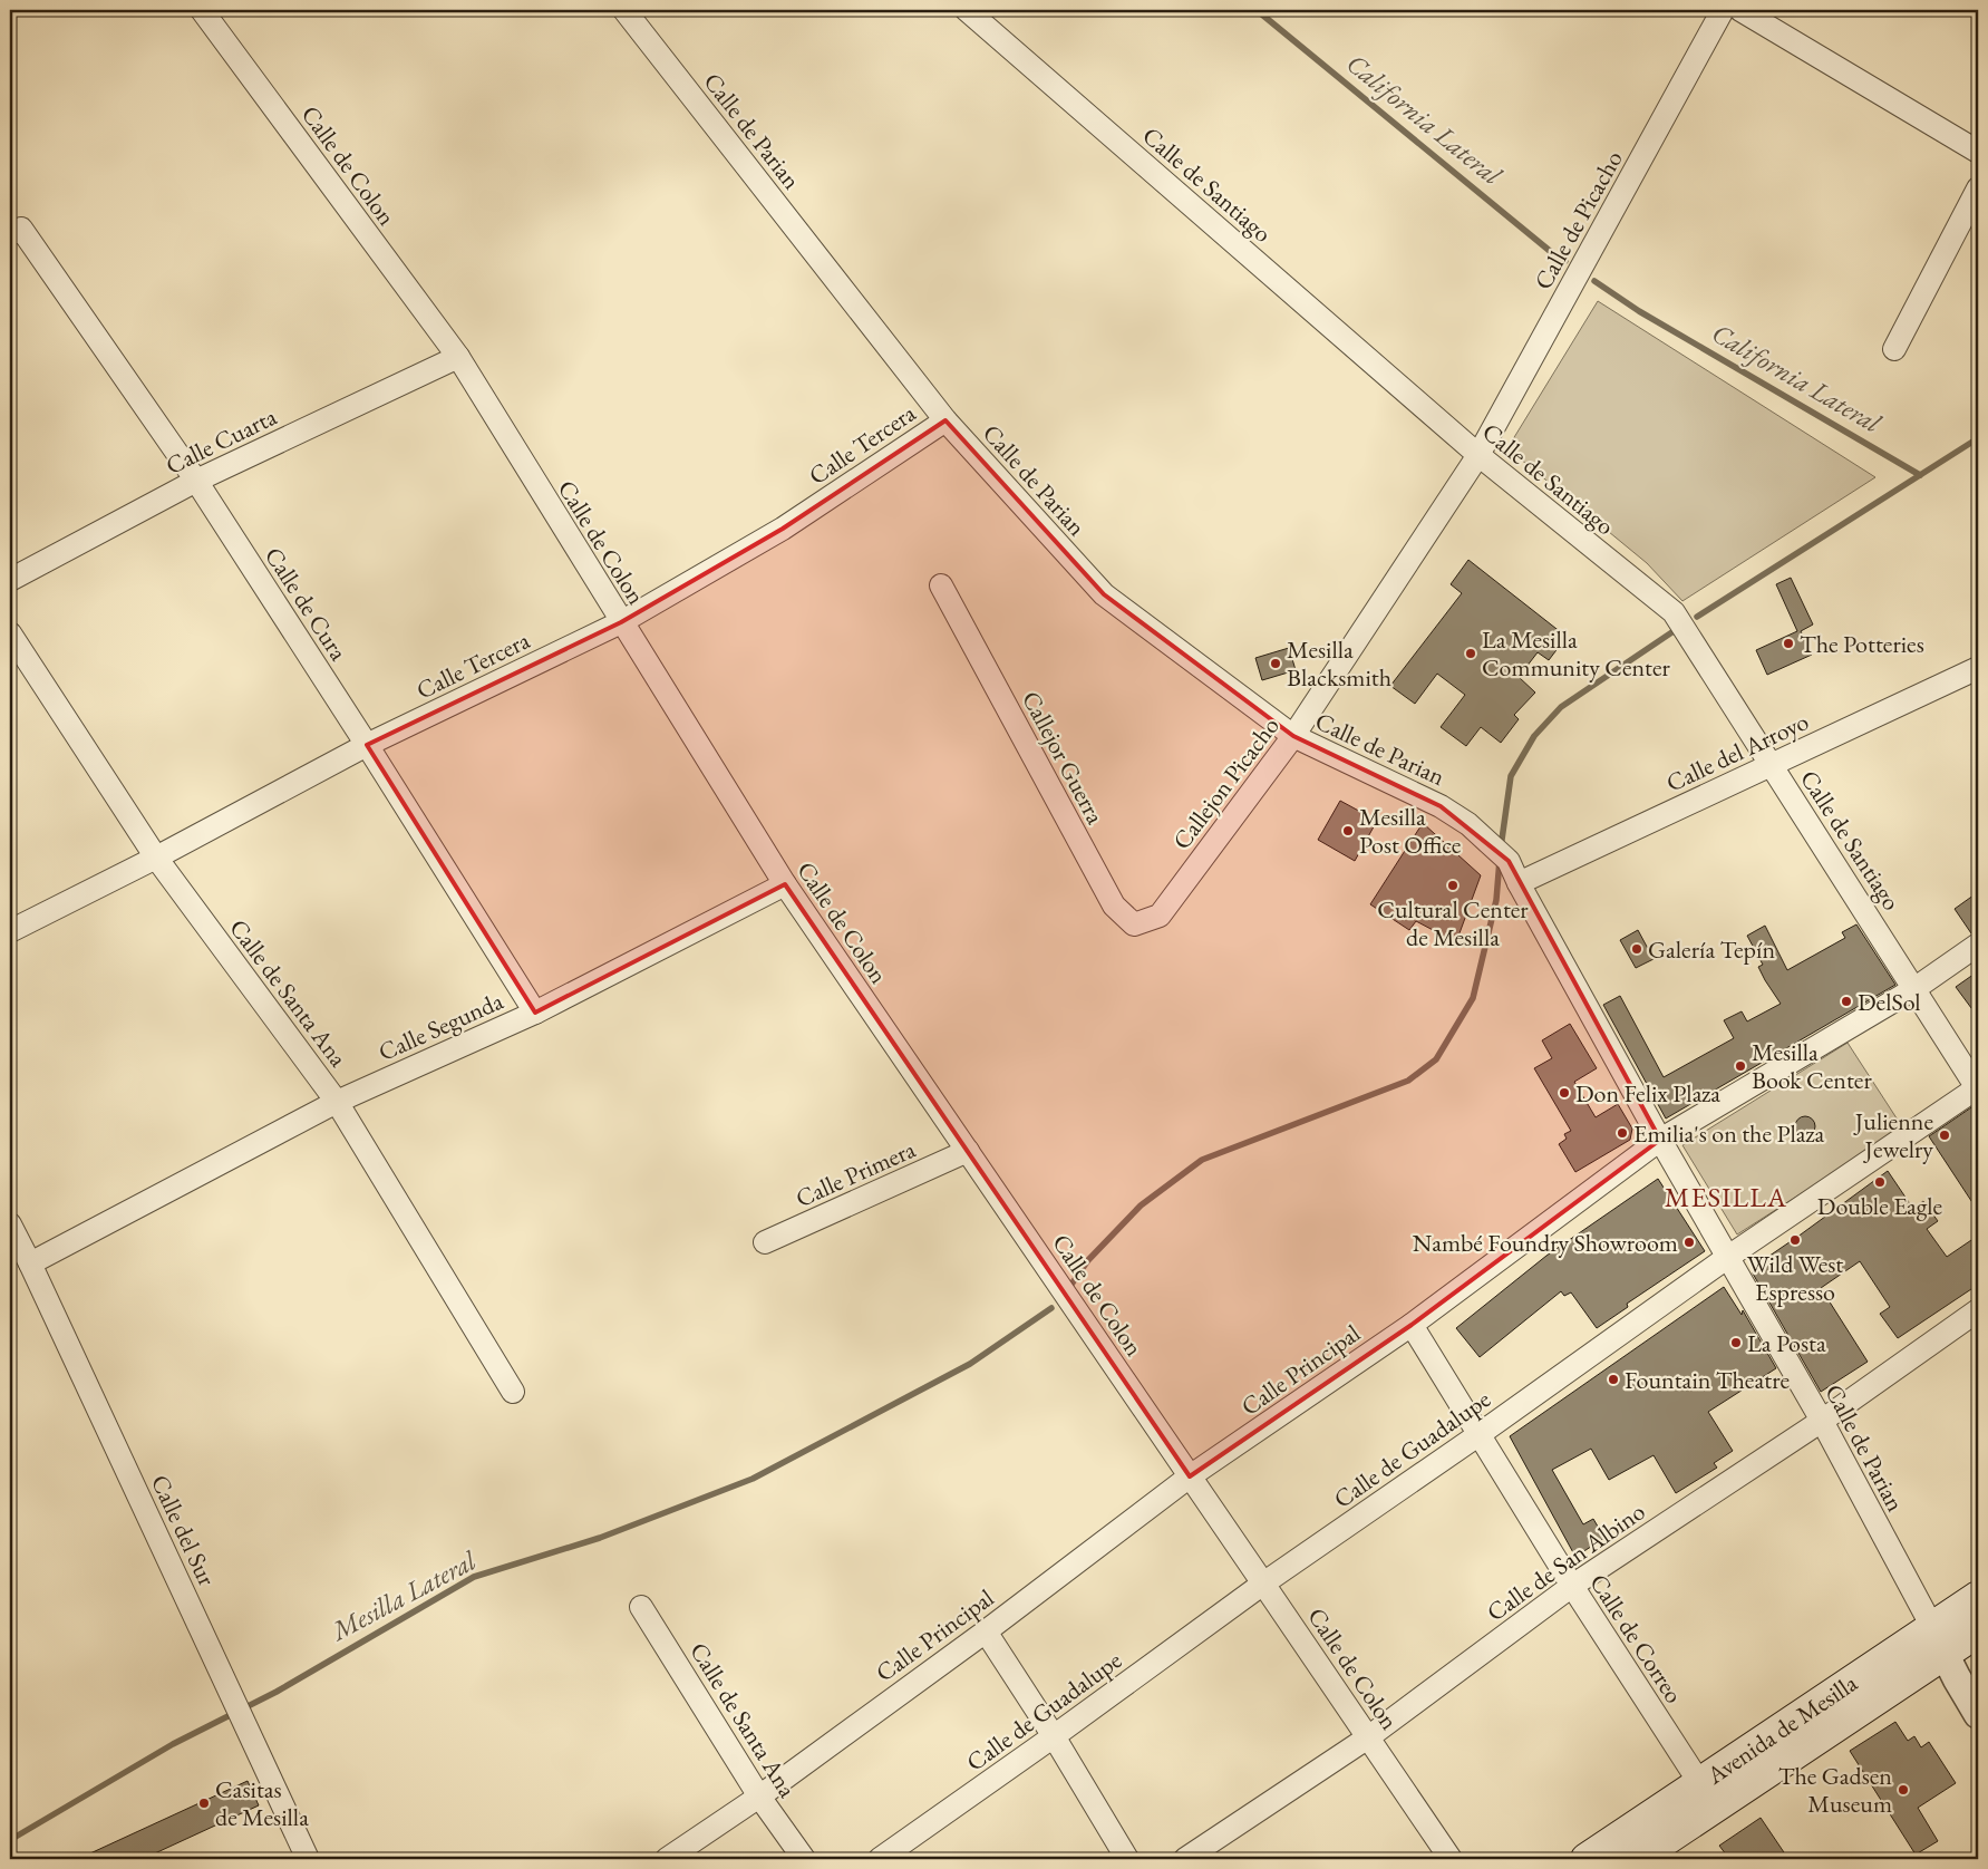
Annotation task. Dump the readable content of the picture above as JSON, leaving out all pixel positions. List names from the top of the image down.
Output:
{
  "streets": {
    "main road": ["Avenida de Mesilla"],
    "street": [
      "Calle de Parian",
      "Calle de Colon",
      "Calle de Santiago",
      "Calle de Picacho",
      "Calle Cuarta",
      "Calle Tercera",
      "Calle de Cura",
      "Calle del Arroyo",
      "Callejor Guerra",
      "Callejon Picacho",
      "Calle de Santa Ana",
      "Calle Segunda",
      "Calle Primera",
      "Calle Principal",
      "Calle de Guadalupe",
      "Calle del Sur",
      "Calle de San Albino",
      "Calle de Correo"
    ]
  },
  "crossings": [
    ["Calle de Parian", "Calle Tercera"],
    ["Calle de Parian", "Calle del Arroyo"],
    ["Calle de Parian", "Callejon Picacho"],
    ["Calle de Parian", "Calle Principal"],
    ["Calle de Parian", "Calle de Guadalupe"],
    ["Calle de Parian", "Calle de San Albino"],
    ["Calle de Parian", "Avenida de Mesilla"],
    ["Calle de Colon", "Calle Cuarta"],
    ["Calle de Colon", "Calle Tercera"],
    ["Calle de Colon", "Calle Segunda"],
    ["Calle de Colon", "Calle Primera"],
    ["Calle de Colon", "Calle Principal"],
    ["Calle de Colon", "Calle de Guadalupe"],
    ["Calle de Colon", "Calle de San Albino"],
    ["Calle de Santiago", "Calle de Picacho"],
    ["Calle de Santiago", "Calle del Arroyo"],
    ["Calle de Santiago", "Callejon Picacho"],
    ["Calle de Santiago", "Calle Principal"],
    ["Calle de Santiago", "Calle de Guadalupe"],
    ["Calle de Picacho", "Callejon Picacho"],
    ["Calle Cuarta", "Calle de Cura"],
    ["Calle Tercera", "Calle de Cura"],
    ["Calle Tercera", "Calle de Santa Ana"],
    ["Calle de Cura", "Calle Segunda"],
    ["Callejor Guerra", "Callejon Picacho"],
    ["Calle de Santa Ana", "Calle Segunda"],
    ["Calle de Santa Ana", "Calle Principal"],
    ["Calle Segunda", "Calle del Sur"],
    ["Calle Principal", "Calle de Correo"],
    ["Calle de Guadalupe", "Calle de Correo"],
    ["Calle de San Albino", "Calle de Correo"],
    ["Calle de Correo", "Avenida de Mesilla"]
  ],
  "districts": ["MESILLA"],
  "water": ["California Lateral", "Mesilla Lateral"],
  "places": [
    "The Potteries",
    "La Mesilla Community Center",
    "Mesilla Blacksmith",
    "Mesilla Post Office",
    "Cultural Center de Mesilla",
    "Galería Tepín",
    "DelSol",
    "Mesilla Book Center",
    "Don Felix Plaza",
    "Emilia's on the Plaza",
    "Julienne Jewelry",
    "Double Eagle",
    "Wild West Espresso",
    "Nambé Foundry Showroom",
    "La Posta",
    "Fountain Theatre",
    "The Gadsen Museum",
    "Casitas de Mesilla"
  ]
}
